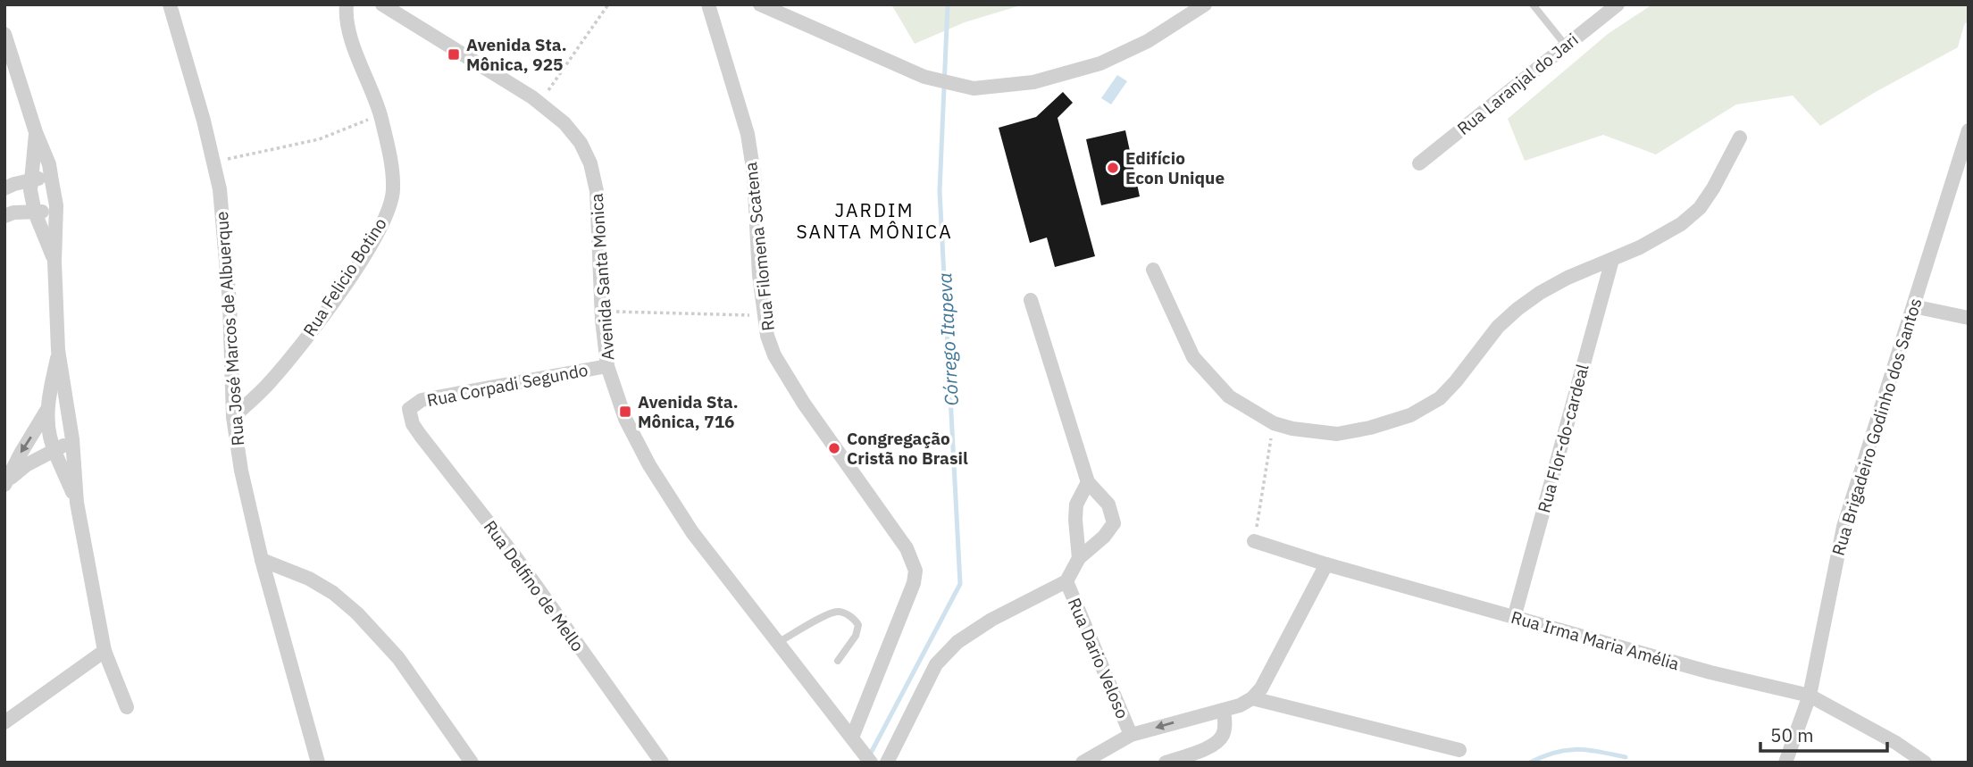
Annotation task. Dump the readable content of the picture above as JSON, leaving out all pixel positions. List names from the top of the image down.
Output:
{
  "streets": {
    "street": [
      "Rua Laranjal do Jari",
      "Rua Filomena Scatena",
      "Rua Felicio Botino",
      "Avenida Santa Monica",
      "Rua José Marcos de Albuerque",
      "Rua Corpadi Segundo",
      "Rua Brigadeiro Godinho dos Santos",
      "Rua Flor-do-cardeal",
      "Rua Delfino de Mello",
      "Rua Irma Maria Amélia",
      "Rua Dario Veloso"
    ]
  },
  "crossings": [
    ["Rua Filomena Scatena", "Avenida Santa Monica"],
    ["Rua Felicio Botino", "Rua José Marcos de Albuerque"],
    ["Avenida Santa Monica", "Rua Corpadi Segundo"],
    ["Rua Corpadi Segundo", "Rua Delfino de Mello"],
    ["Rua Brigadeiro Godinho dos Santos", "Rua Irma Maria Amélia"],
    ["Rua Flor-do-cardeal", "Rua Irma Maria Amélia"]
  ],
  "districts": ["JARDIM SANTA MÔNICA"],
  "water": ["Córrego Itapeva"],
  "places": {
    "transit": ["Avenida Sta. Mônica, 925", "Avenida Sta. Mônica, 716"],
    "other": ["Edifício Econ Unique", "Congregação Cristã no Brasil"]
  },
  "scale_bar": "50 m"
}
